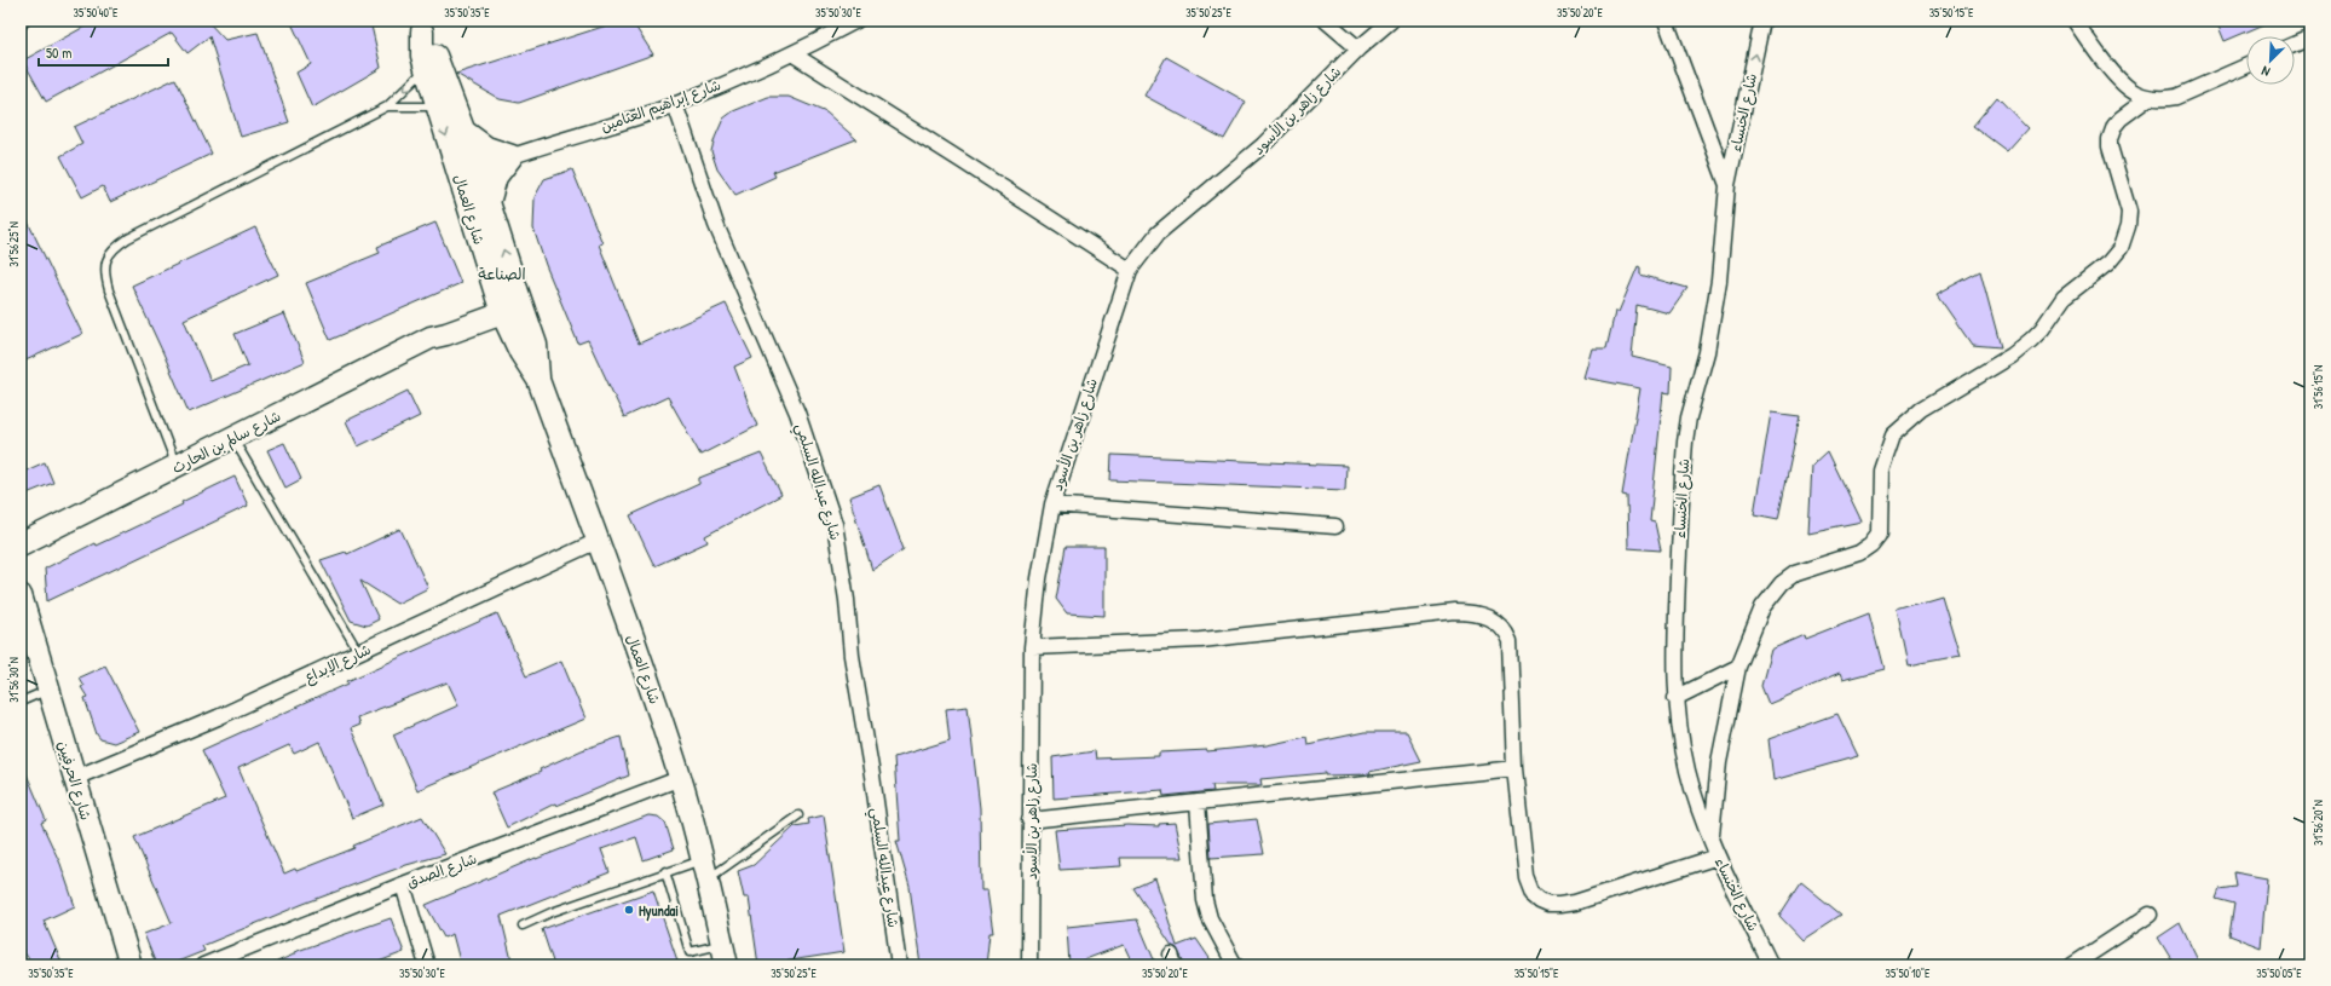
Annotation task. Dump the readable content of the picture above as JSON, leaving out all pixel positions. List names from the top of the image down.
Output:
{
  "streets": {
    "street": [
      "شارع إبراهيم العثامين",
      "شارع زاهر بن الأسود",
      "شارع الخنساء",
      "شارع العمال",
      "شارع سالم بن الحارث",
      "شارع عبدالله السلمي",
      "شارع الإبداع",
      "شارع الحرفيين",
      "شارع الصدق"
    ]
  },
  "crossings": [
    ["شارع إبراهيم العثامين", "شارع العمال"],
    ["شارع إبراهيم العثامين", "شارع عبدالله السلمي"],
    ["شارع العمال", "شارع سالم بن الحارث"],
    ["شارع العمال", "شارع الإبداع"],
    ["شارع العمال", "شارع الصدق"],
    ["شارع الإبداع", "شارع الحرفيين"]
  ],
  "districts": ["الصناعة"],
  "places": ["Hyundai"],
  "scale_bar": "50 m",
  "north": "bottom left",
  "coordinates": [
    "35°50'40\"E",
    "35°50'35\"E",
    "35°50'30\"E",
    "35°50'25\"E",
    "35°50'20\"E",
    "35°50'15\"E",
    "31°56'25\"N",
    "31°56'15\"N",
    "31°56'30\"N",
    "31°56'20\"N",
    "35°50'10\"E",
    "35°50'05\"E"
  ]
}
